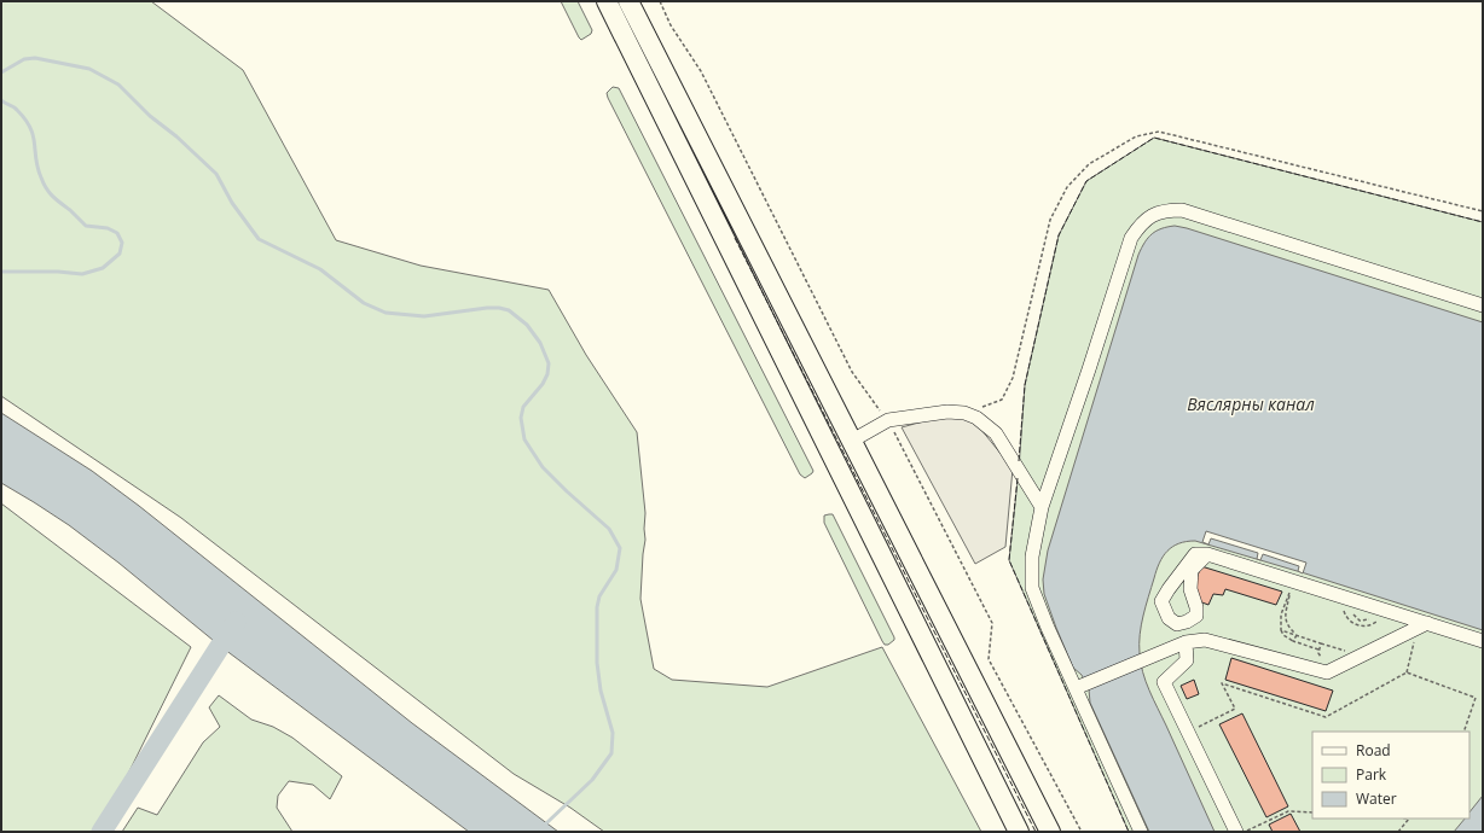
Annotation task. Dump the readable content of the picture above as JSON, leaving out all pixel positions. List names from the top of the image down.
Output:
{
  "water": ["Вяслярны канал"],
  "legend": ["Road", "Park", "Water"]
}
